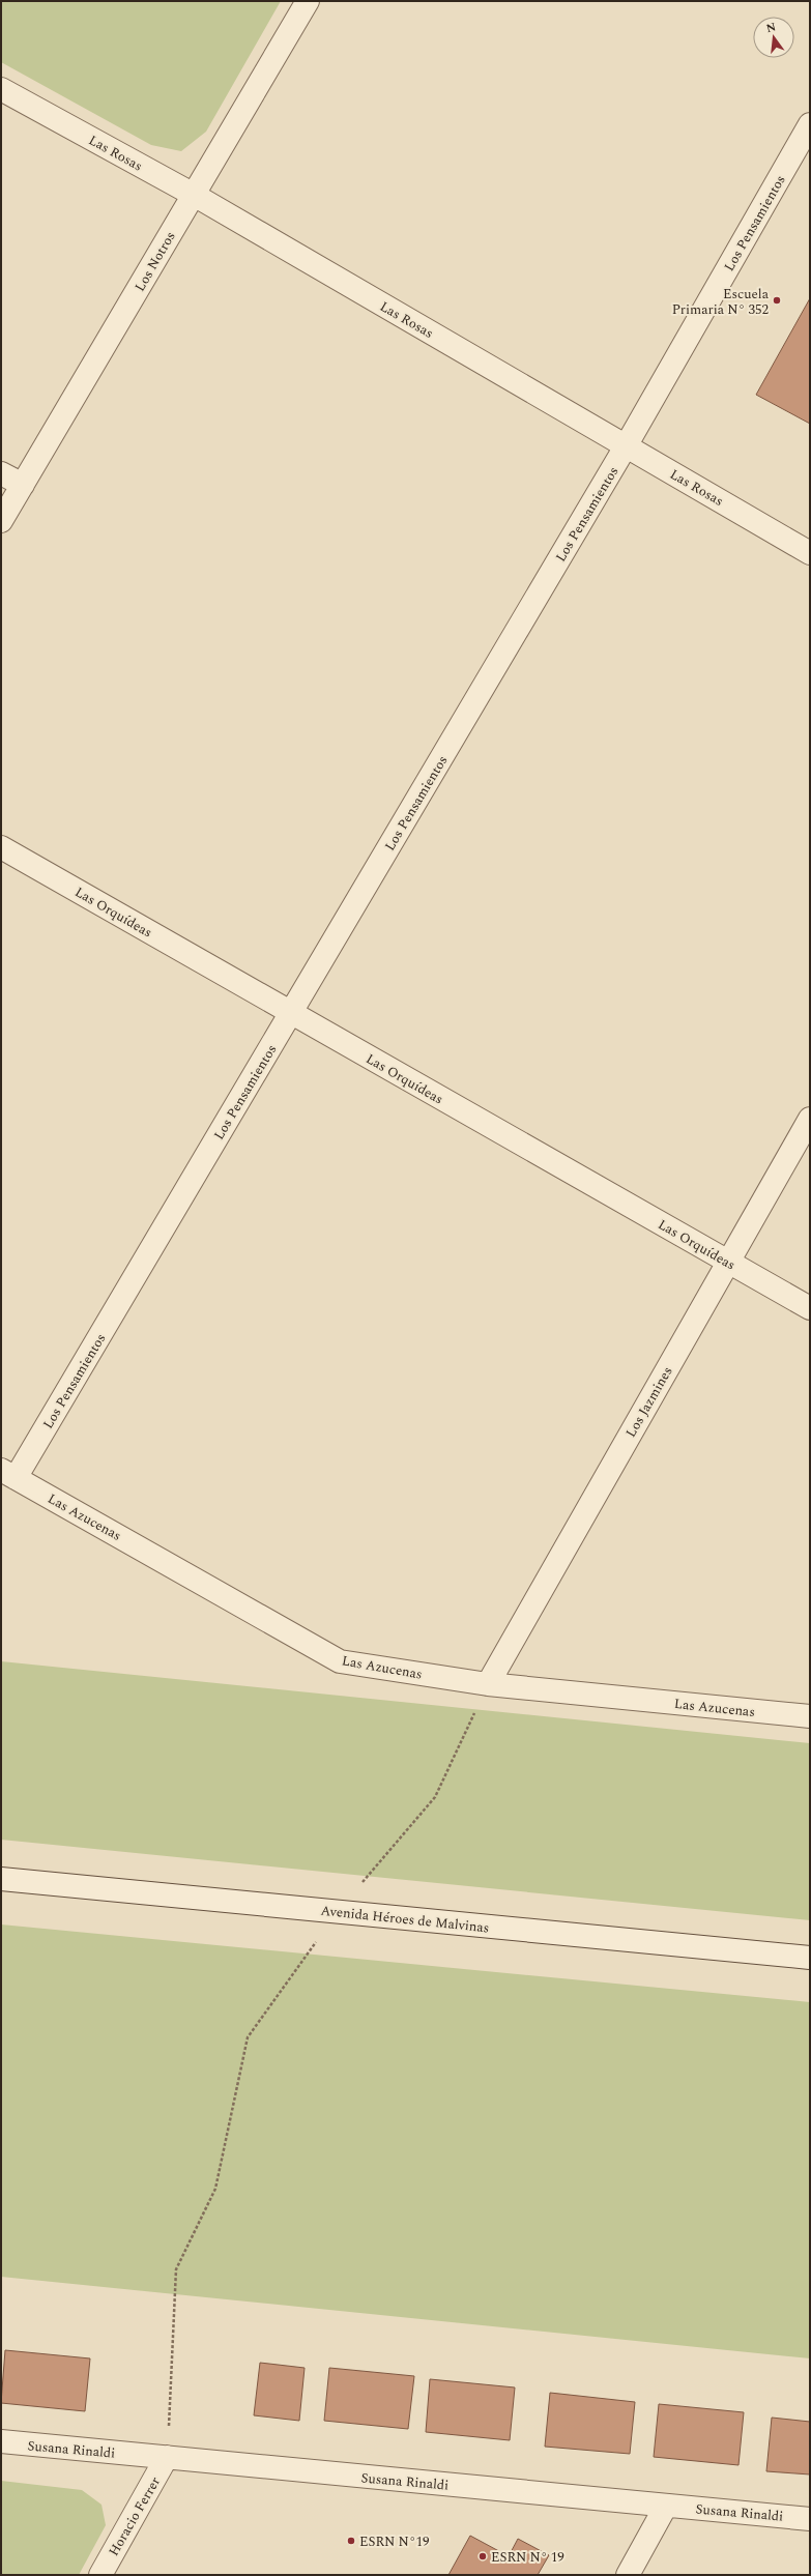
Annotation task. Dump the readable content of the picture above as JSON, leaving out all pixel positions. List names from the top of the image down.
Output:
{
  "streets": {
    "street": [
      "Las Rosas",
      "Los Pensamientos",
      "Los Notros",
      "Las Orquídeas",
      "Los Jazmines",
      "Las Azucenas",
      "Avenida Héroes de Malvinas",
      "Susana Rinaldi",
      "Horacio Ferrer"
    ]
  },
  "crossings": [
    ["Las Rosas", "Los Pensamientos"],
    ["Las Rosas", "Los Notros"],
    ["Los Pensamientos", "Las Orquídeas"],
    ["Los Pensamientos", "Las Azucenas"],
    ["Las Orquídeas", "Los Jazmines"],
    ["Los Jazmines", "Las Azucenas"],
    ["Susana Rinaldi", "Horacio Ferrer"]
  ],
  "places": ["Escuela Primaria N° 352", "ESRN N°19", "ESRN N° 19"],
  "north": "top"
}
